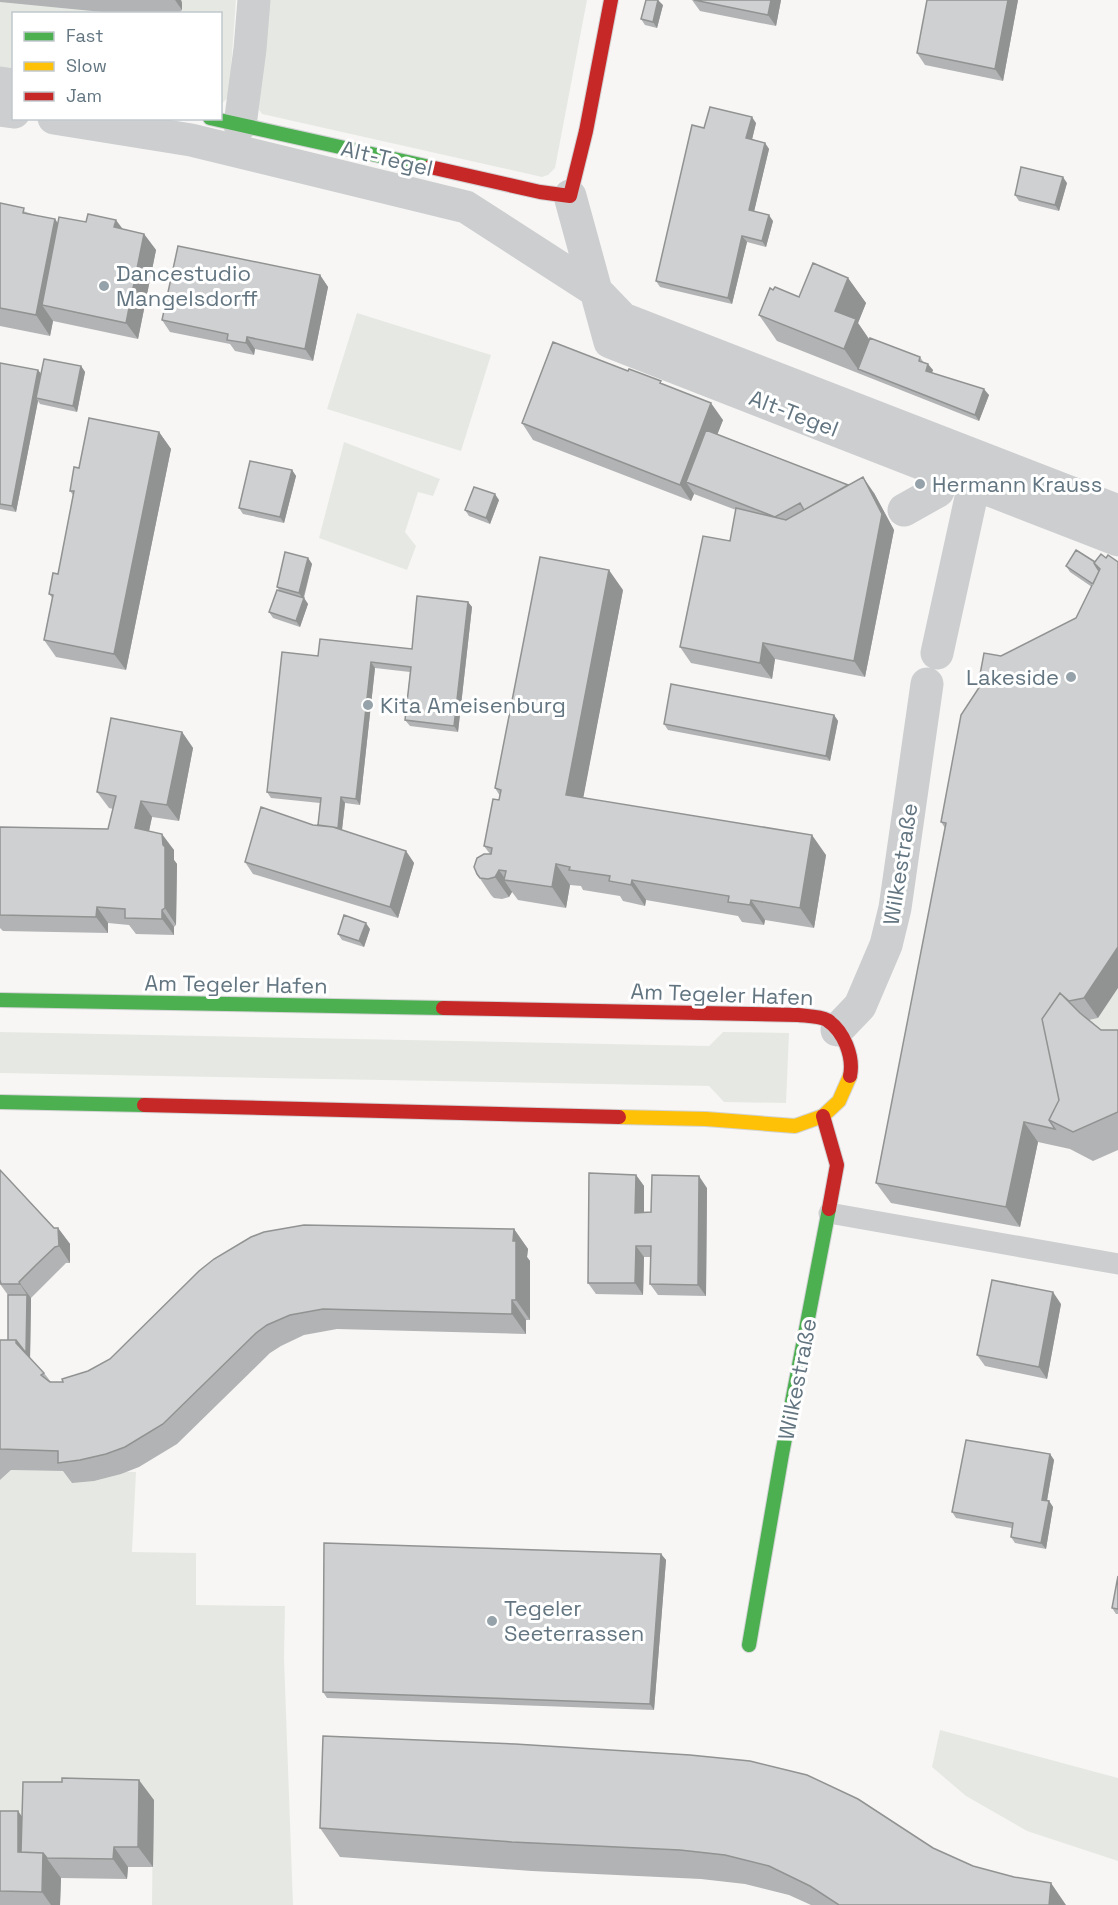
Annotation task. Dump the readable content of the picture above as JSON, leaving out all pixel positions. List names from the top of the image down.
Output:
{
  "streets": {
    "street": ["Alt-Tegel", "Wilkestraße", "Am Tegeler Hafen"]
  },
  "crossings": [
    ["Wilkestraße", "Am Tegeler Hafen"]
  ],
  "places": [
    "Dancestudio Mangelsdorff",
    "Hermann Krauss",
    "Lakeside",
    "Kita Ameisenburg",
    "Tegeler Seeterrassen"
  ],
  "legend": ["Fast", "Slow", "Jam"]
}
